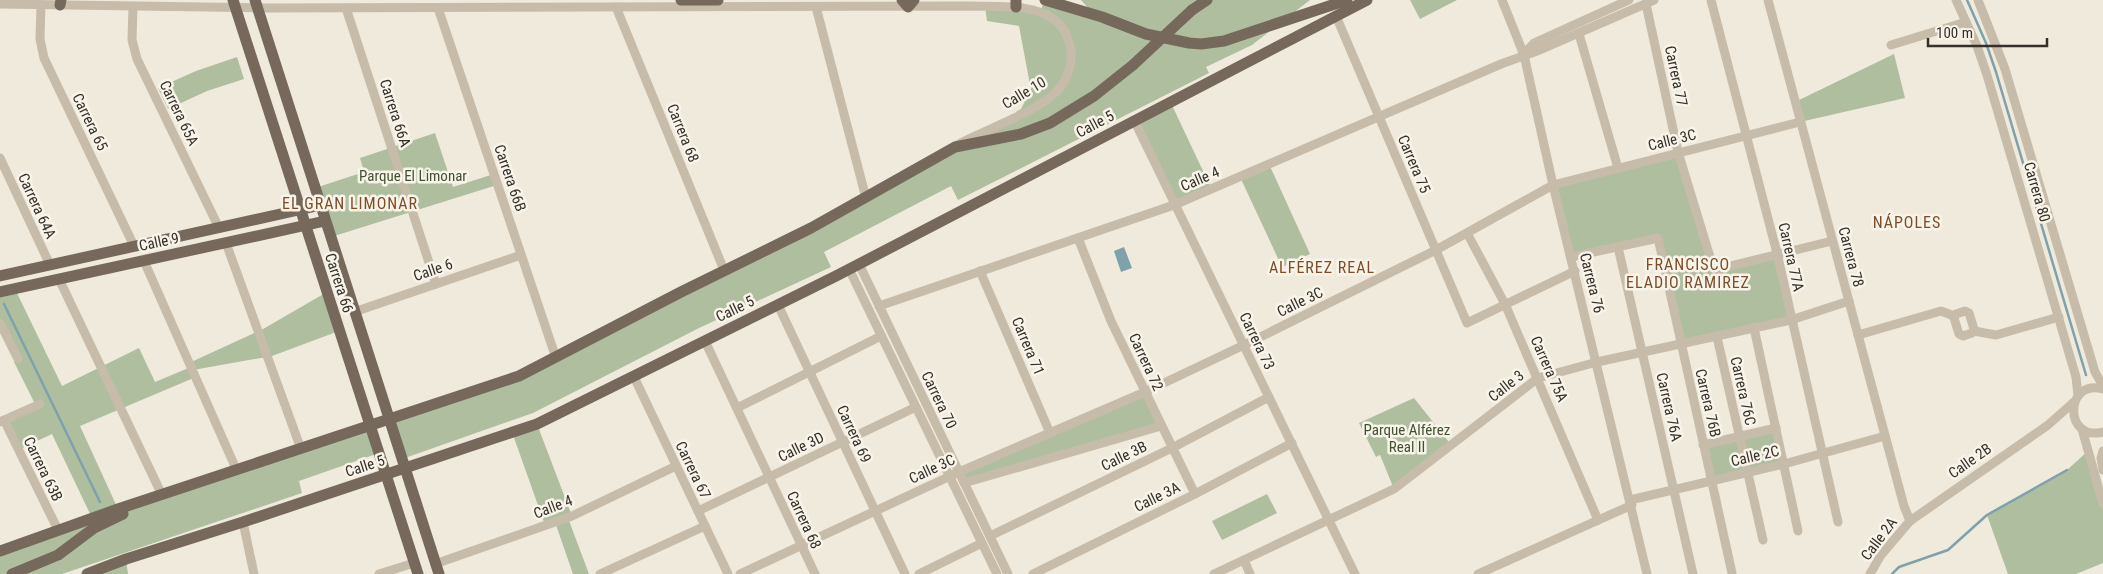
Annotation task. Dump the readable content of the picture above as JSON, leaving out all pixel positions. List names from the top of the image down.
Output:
{
  "streets": {
    "main road": [
      "Calle 10",
      "Calle 5",
      "Calle 9",
      "Carrera 66"
    ],
    "street": [
      "Carrera 77",
      "Carrera 65A",
      "Carrera 66A",
      "Carrera 65",
      "Carrera 68",
      "Calle 3C",
      "Carrera 75",
      "Carrera 66B",
      "Calle 4",
      "Carrera 80",
      "Carrera 64A",
      "Carrera 77A",
      "Carrera 78",
      "Calle 6",
      "Carrera 76",
      "Carrera 73",
      "Carrera 71",
      "Carrera 72",
      "Carrera 75A",
      "Calle 3",
      "Carrera 76C",
      "Carrera 70",
      "Carrera 76B",
      "Carrera 76A",
      "Carrera 69",
      "Calle 3D",
      "Calle 3B",
      "Calle 2C",
      "Calle 2B",
      "Carrera 63B",
      "Carrera 67",
      "Calle 3A",
      "Calle 2A"
    ]
  },
  "crossings": [
    ["Carrera 77", "Calle 3C"],
    ["Carrera 77", "Calle 4"],
    ["Carrera 77", "Carrera 77A"],
    ["Calle 10", "Carrera 65A"],
    ["Calle 10", "Carrera 66A"],
    ["Calle 10", "Carrera 65"],
    ["Calle 10", "Calle 5"],
    ["Calle 10", "Carrera 68"],
    ["Calle 10", "Carrera 66B"],
    ["Calle 10", "Carrera 66"],
    ["Carrera 65A", "Calle 9"],
    ["Carrera 66A", "Calle 6"],
    ["Carrera 65", "Calle 9"],
    ["Calle 5", "Carrera 68"],
    ["Calle 5", "Carrera 75"],
    ["Calle 5", "Carrera 66B"],
    ["Calle 5", "Carrera 66"],
    ["Calle 5", "Carrera 73"],
    ["Calle 5", "Carrera 70"],
    ["Calle 5", "Carrera 69"],
    ["Calle 5", "Carrera 63B"],
    ["Calle 5", "Carrera 67"],
    ["Carrera 68", "Calle 3C"],
    ["Carrera 68", "Calle 3D"],
    ["Calle 3C", "Carrera 75"],
    ["Calle 3C", "Carrera 77A"],
    ["Calle 3C", "Carrera 78"],
    ["Calle 3C", "Carrera 76"],
    ["Calle 3C", "Carrera 73"],
    ["Calle 3C", "Carrera 71"],
    ["Calle 3C", "Carrera 72"],
    ["Calle 3C", "Carrera 75A"],
    ["Calle 3C", "Carrera 70"],
    ["Calle 3C", "Carrera 69"],
    ["Carrera 75", "Calle 4"],
    ["Carrera 75", "Carrera 75A"],
    ["Carrera 66B", "Calle 6"],
    ["Calle 4", "Carrera 66"],
    ["Calle 4", "Carrera 76"],
    ["Calle 4", "Carrera 73"],
    ["Calle 4", "Carrera 71"],
    ["Calle 4", "Carrera 72"],
    ["Calle 4", "Carrera 70"],
    ["Calle 4", "Carrera 67"],
    ["Carrera 80", "Calle 2B"],
    ["Carrera 64A", "Calle 9"],
    ["Calle 9", "Carrera 66"],
    ["Carrera 77A", "Calle 3"],
    ["Carrera 77A", "Calle 2C"],
    ["Carrera 78", "Calle 3"],
    ["Carrera 78", "Calle 2C"],
    ["Carrera 78", "Calle 2B"],
    ["Carrera 78", "Calle 2A"],
    ["Calle 6", "Carrera 66"],
    ["Carrera 76", "Calle 3"],
    ["Carrera 76", "Calle 2C"],
    ["Carrera 73", "Calle 3"],
    ["Carrera 73", "Calle 3B"],
    ["Carrera 73", "Calle 3A"],
    ["Carrera 72", "Calle 3B"],
    ["Carrera 72", "Calle 3A"],
    ["Carrera 75A", "Calle 3"],
    ["Carrera 75A", "Calle 2C"],
    ["Calle 3", "Carrera 76C"],
    ["Calle 3", "Carrera 76B"],
    ["Calle 3", "Carrera 76A"],
    ["Carrera 76C", "Calle 2C"],
    ["Carrera 70", "Calle 3D"],
    ["Carrera 70", "Calle 3B"],
    ["Carrera 76B", "Carrera 76A"],
    ["Carrera 76B", "Calle 2C"],
    ["Carrera 76A", "Calle 2C"],
    ["Carrera 69", "Calle 3D"],
    ["Calle 3D", "Carrera 67"],
    ["Calle 2B", "Calle 2A"]
  ],
  "districts": [
    "EL GRAN LIMONAR",
    "NÁPOLES",
    "FRANCISCO ELADIO RAMIREZ",
    "ALFÉREZ REAL"
  ],
  "parks": ["Parque El Limonar", "Parque Alférez Real II"],
  "scale_bar": "100 m"
}
